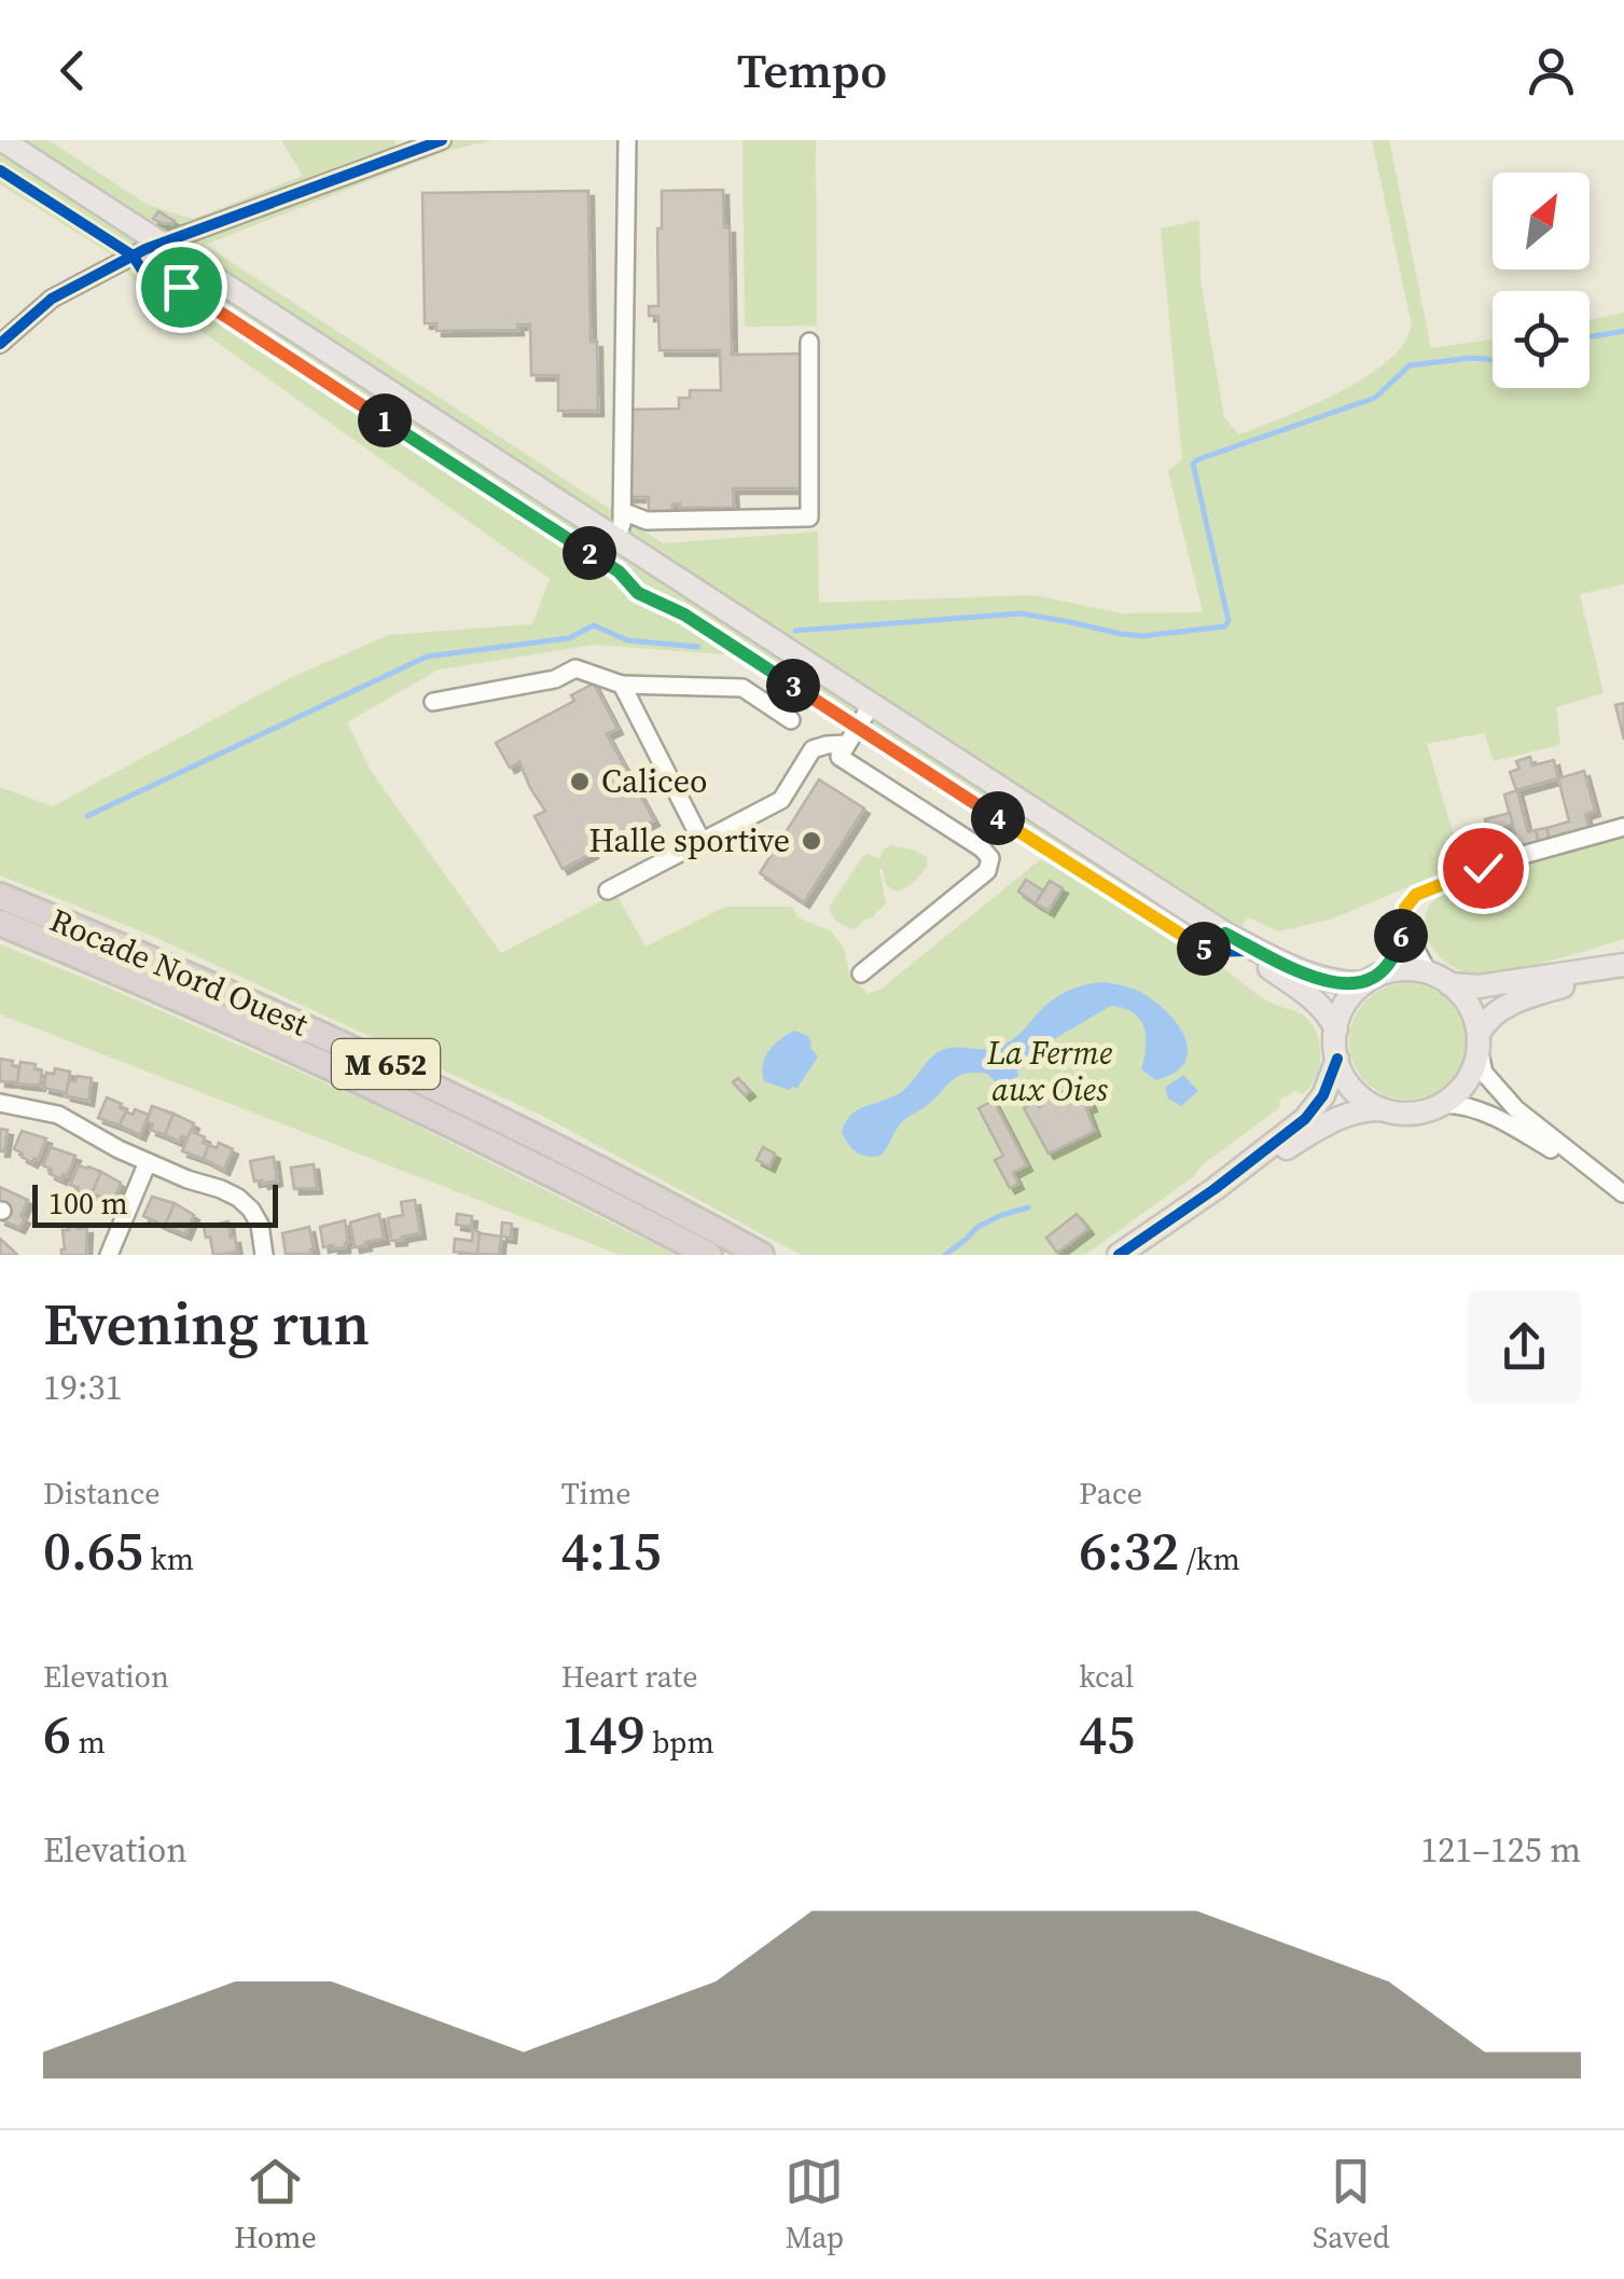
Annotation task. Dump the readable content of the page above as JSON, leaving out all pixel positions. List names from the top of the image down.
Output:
{
  "streets": {
    "highway": ["Rocade Nord Ouest", "M 652"]
  },
  "parks": ["La Ferme aux Oies"],
  "places": ["Caliceo", "Halle sportive"],
  "scale_bar": "100 m",
  "north": "top right",
  "page": {
    "header": "Tempo",
    "pins": [
      "1",
      "2",
      "3",
      "4",
      "6",
      "5"
    ],
    "scale": "100 m",
    "heading": ["Evening run", "19:31"],
    "stats": [
      ["Distance", "0.65 km"],
      ["Time", "4:15"],
      ["Pace", "6:32 /km"],
      ["Elevation", "6 m"],
      ["Heart rate", "149 bpm"],
      ["kcal", "45"]
    ],
    "chart": ["Elevation", "121–125 m"],
    "tabs": ["Home", "Map", "Saved"]
  }
}
